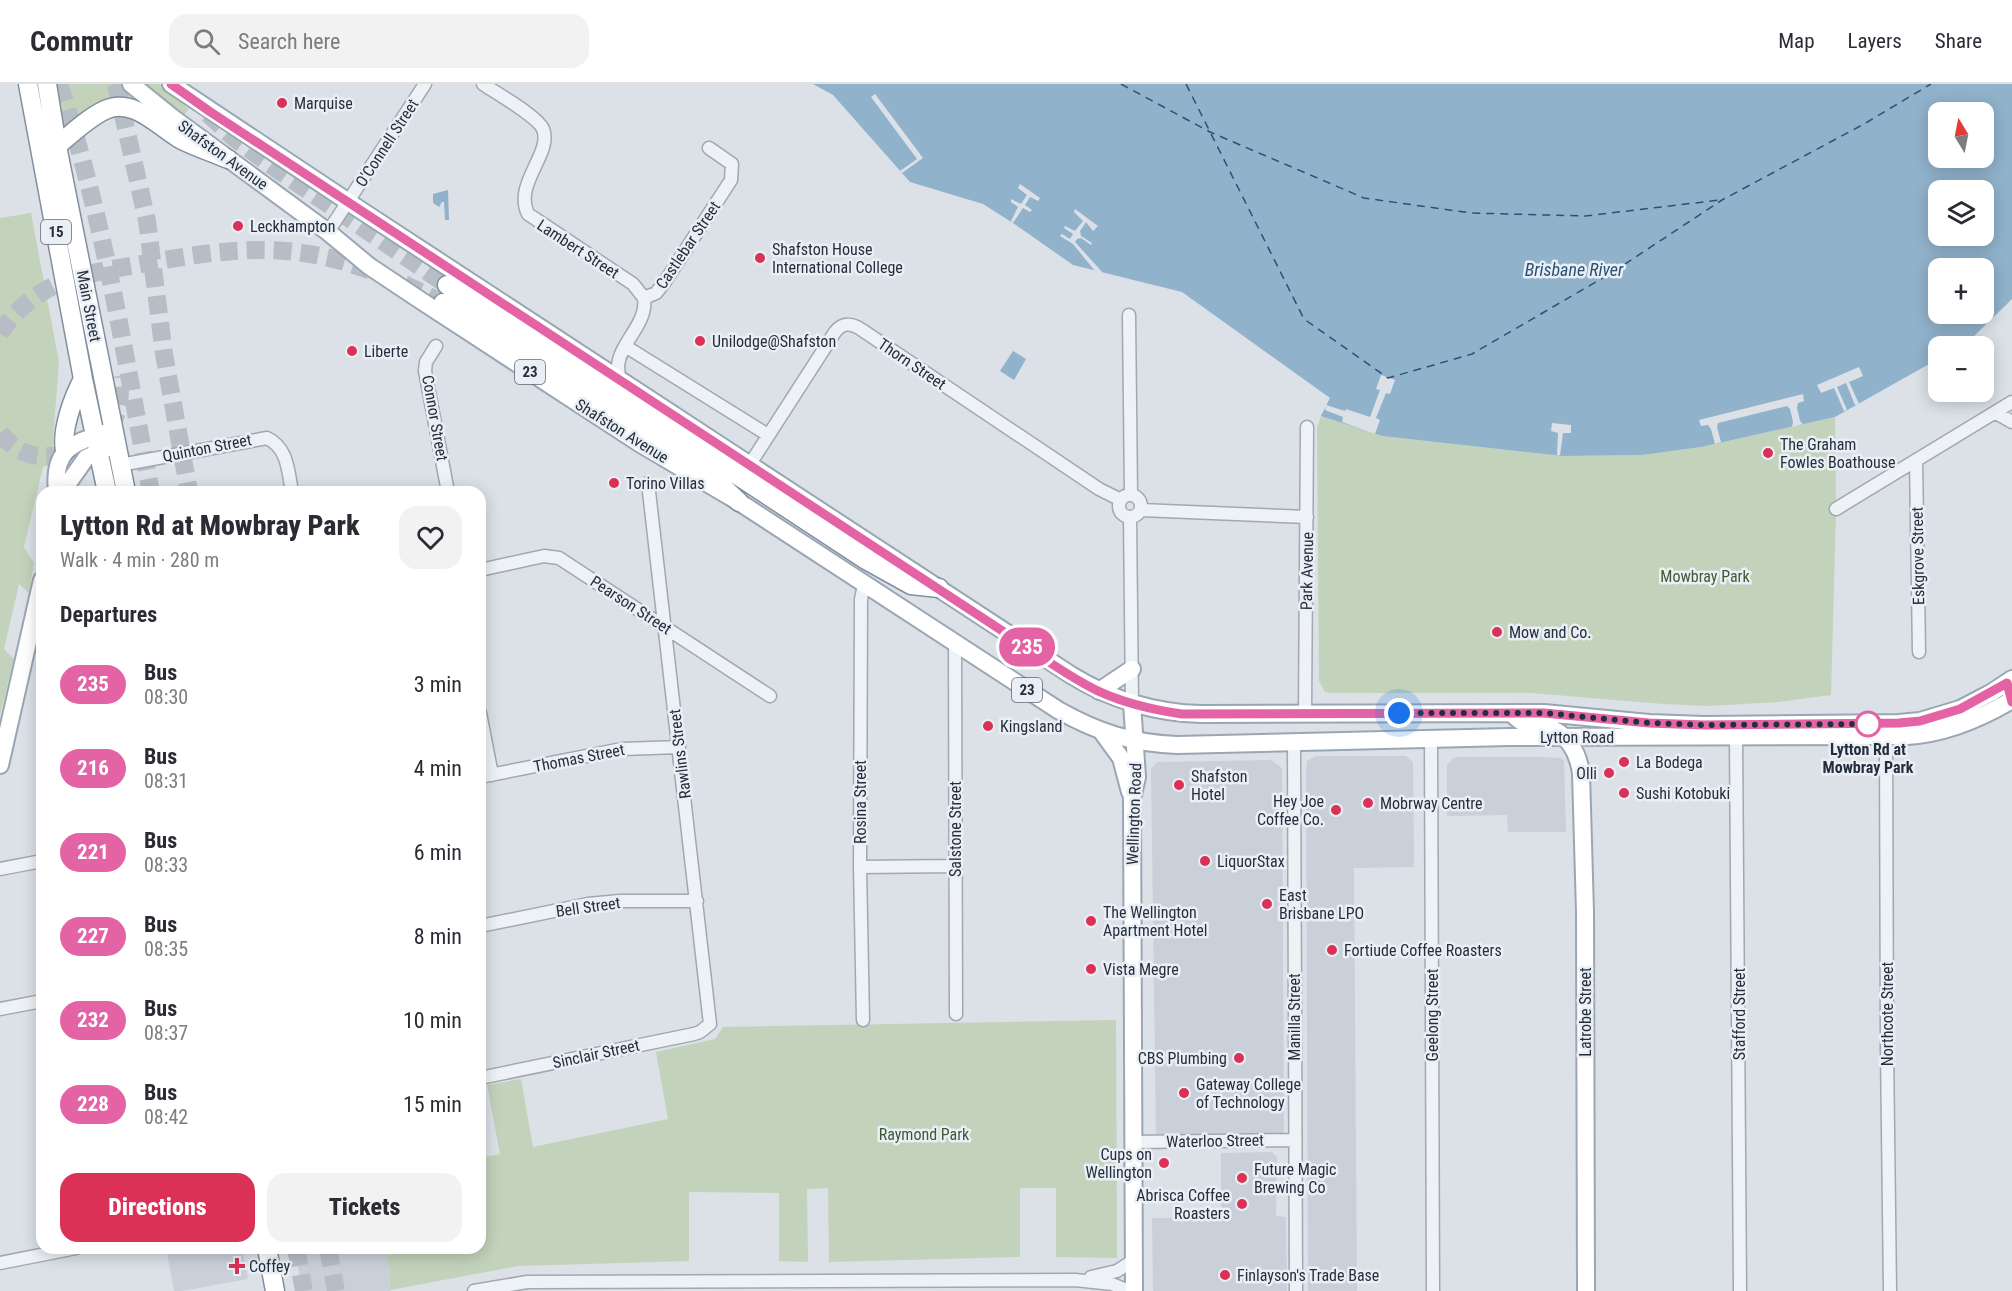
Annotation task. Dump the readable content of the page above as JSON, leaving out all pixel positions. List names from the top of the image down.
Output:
{
  "streets": {
    "highway": ["15", "Main Street"],
    "main road": [
      "Shafston Avenue",
      "23",
      "Lytton Road",
      "Wellington Road",
      "Latrobe Street"
    ],
    "street": [
      "O'Connell Street",
      "Castlebar Street",
      "Lambert Street",
      "Thorn Street",
      "Connor Street",
      "Quinton Street",
      "Eskgrove Street",
      "Park Avenue",
      "Pearson Street",
      "Rawlins Street",
      "Thomas Street",
      "Rosina Street",
      "Salstone Street",
      "Bell Street",
      "Stafford Street",
      "Northcote Street",
      "Geelong Street",
      "Manilla Street",
      "Sinclair Street",
      "Waterloo Street"
    ]
  },
  "crossings": [
    ["O'Connell Street", "Shafston Avenue"],
    ["Shafston Avenue", "Castlebar Street"],
    ["Shafston Avenue", "Thorn Street"],
    ["Shafston Avenue", "Lytton Road"],
    ["Shafston Avenue", "Rosina Street"],
    ["Shafston Avenue", "Wellington Road"],
    ["Shafston Avenue", "Salstone Street"],
    ["Castlebar Street", "Lambert Street"],
    ["Main Street", "Quinton Street"],
    ["Park Avenue", "Lytton Road"],
    ["Pearson Street", "Rawlins Street"],
    ["Lytton Road", "Wellington Road"],
    ["Lytton Road", "Latrobe Street"],
    ["Lytton Road", "Stafford Street"],
    ["Lytton Road", "Northcote Street"],
    ["Lytton Road", "Geelong Street"],
    ["Lytton Road", "Manilla Street"],
    ["Rawlins Street", "Thomas Street"],
    ["Rawlins Street", "Bell Street"],
    ["Rawlins Street", "Sinclair Street"],
    ["Wellington Road", "Waterloo Street"],
    ["Manilla Street", "Waterloo Street"]
  ],
  "water": ["Brisbane River"],
  "parks": ["Mowbray Park", "Raymond Park"],
  "places": {
    "other": [
      "Marquise",
      "Leckhampton",
      "Shafston House International College",
      "Unilodge@Shafston",
      "Liberte",
      "The Graham Fowles Boathouse",
      "Torino Villas",
      "Mow and Co.",
      "Lytton Rd at Mowbray Park",
      "Kingsland",
      "La Bodega",
      "Olli",
      "Shafston Hotel",
      "Sushi Kotobuki",
      "Mobrway Centre",
      "Hey Joe Coffee Co.",
      "LiquorStax",
      "East Brisbane LPO",
      "The Wellington Apartment Hotel",
      "Fortiude Coffee Roasters",
      "Vista Megre",
      "CBS Plumbing",
      "Gateway College of Technology",
      "Cups on Wellington",
      "Future Magic Brewing Co",
      "Abrisca Coffee Roasters",
      "Finlayson's Trade Base"
    ],
    "health": ["Coffey"]
  },
  "lines": ["bus line 235"],
  "north": "top",
  "page": {
    "header": "Commutr",
    "search": "Search here",
    "nav": ["Map", "Layers", "Share"],
    "on_map": "235",
    "map_buttons": ["+", "−"],
    "heading": [
      ["Lytton Rd at Mowbray Park", "Walk · 4 min · 280 m"],
      "Departures"
    ],
    "list": [
      {
        "mark": "235",
        "name": "Bus",
        "note": "08:30",
        "value": "3 min"
      },
      {
        "mark": "216",
        "name": "Bus",
        "note": "08:31",
        "value": "4 min"
      },
      {
        "mark": "221",
        "name": "Bus",
        "note": "08:33",
        "value": "6 min"
      },
      {
        "mark": "227",
        "name": "Bus",
        "note": "08:35",
        "value": "8 min"
      },
      {
        "mark": "232",
        "name": "Bus",
        "note": "08:37",
        "value": "10 min"
      },
      {
        "mark": "228",
        "name": "Bus",
        "note": "08:42",
        "value": "15 min"
      }
    ],
    "buttons": ["Directions", "Tickets"]
  }
}
